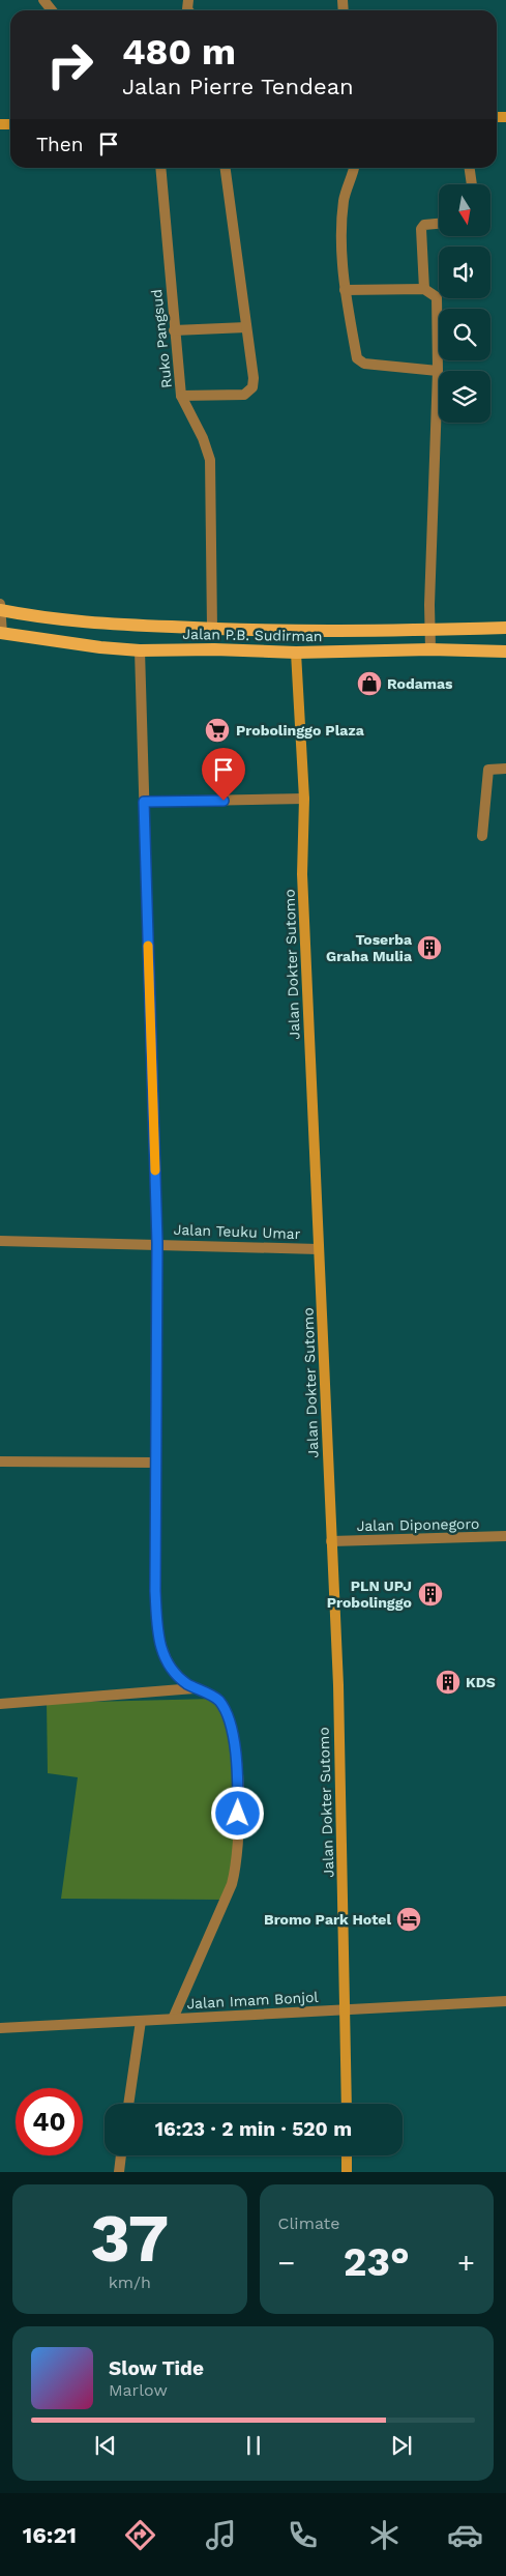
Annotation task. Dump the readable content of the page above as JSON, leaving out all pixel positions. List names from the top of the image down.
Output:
{
  "streets": {
    "main road": ["Jalan P.B. Sudirman", "Jalan Dokter Sutomo"],
    "street": [
      "Ruko Pangsud",
      "Jalan Teuku Umar",
      "Jalan Diponegoro",
      "Jalan Imam Bonjol"
    ]
  },
  "crossings": [
    ["Ruko Pangsud", "Jalan P.B. Sudirman"],
    ["Jalan P.B. Sudirman", "Jalan Dokter Sutomo"],
    ["Jalan Dokter Sutomo", "Jalan Teuku Umar"],
    ["Jalan Dokter Sutomo", "Jalan Diponegoro"],
    ["Jalan Dokter Sutomo", "Jalan Imam Bonjol"]
  ],
  "places": {
    "shop": ["Rodamas"],
    "supermarket": ["Probolinggo Plaza"],
    "building": ["Toserba Graha Mulia", "PLN UPJ Probolinggo", "KDS"],
    "hotel": ["Bromo Park Hotel"]
  },
  "north": "bottom",
  "page": {
    "turn": ["480 m", "Jalan Pierre Tendean"],
    "then": "Then",
    "limit": "40",
    "trip": "16:23 · 2 min · 520 m",
    "tile": [
      ["37", "km/h"],
      "Climate"
    ],
    "heat": ["−", "23°", "+"],
    "song": ["Slow Tide", "Marlow"],
    "tabs": "16:21"
  }
}
